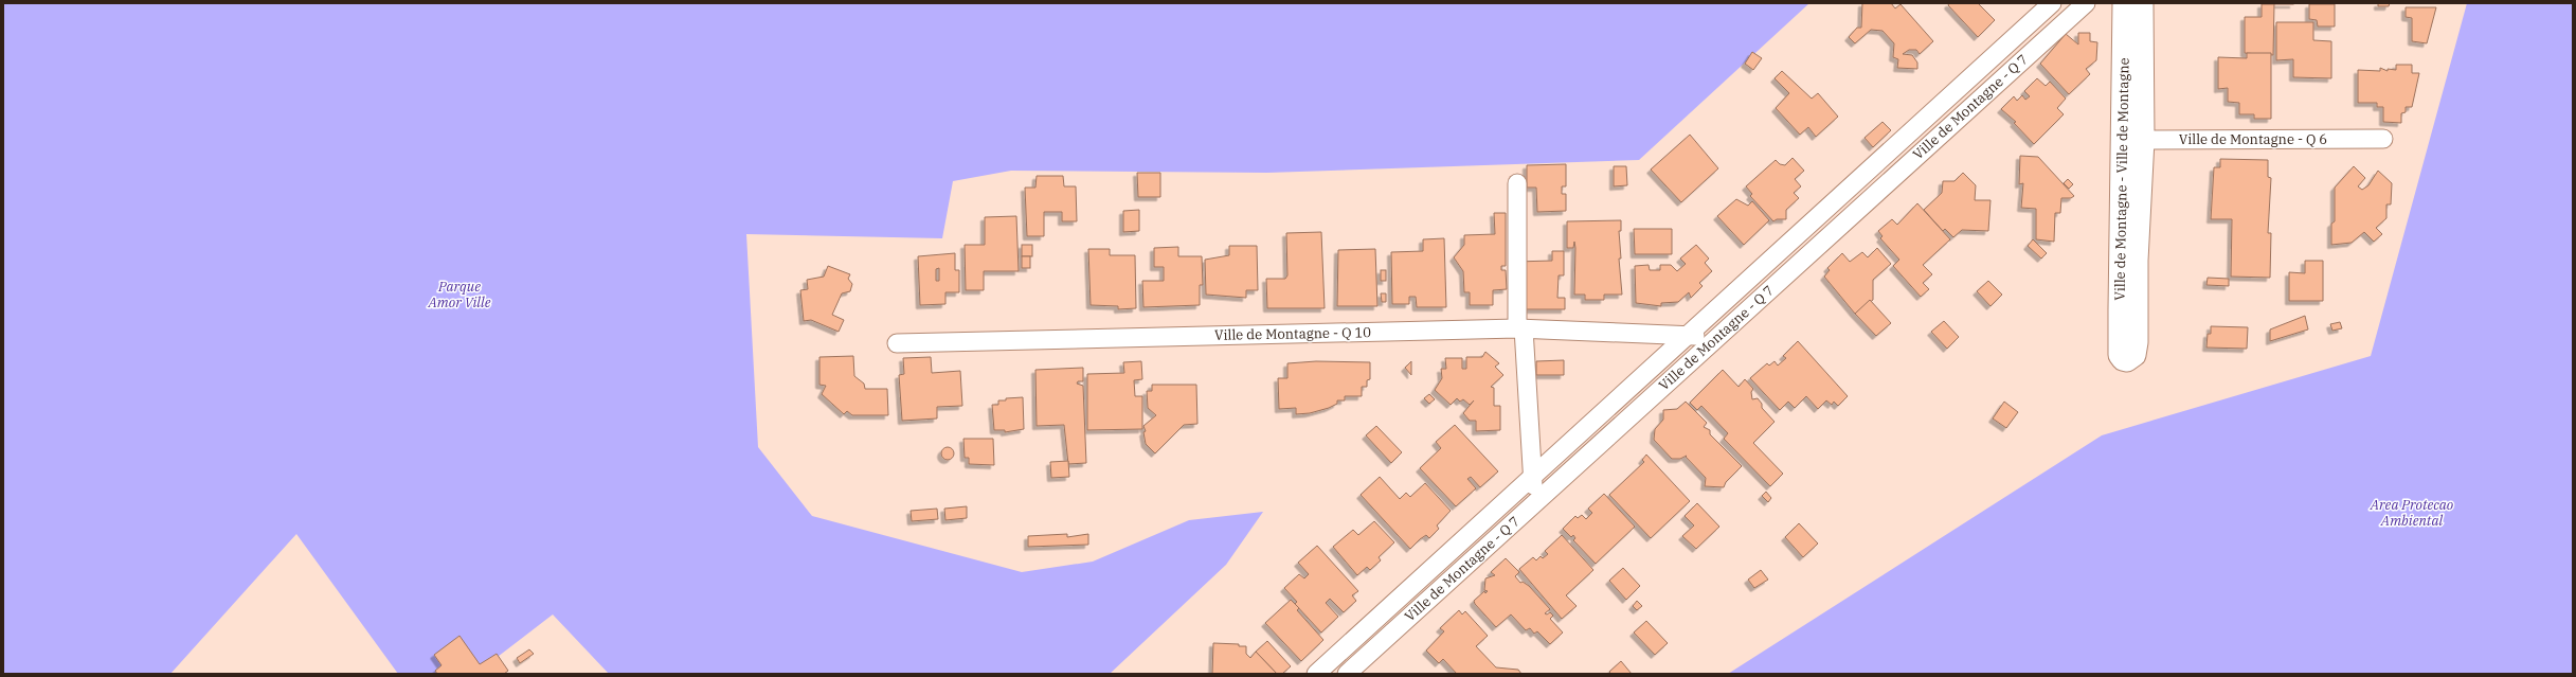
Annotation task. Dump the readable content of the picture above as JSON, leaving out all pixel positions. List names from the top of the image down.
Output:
{
  "streets": {
    "street": [
      "Ville de Montagne - Q 7",
      "Ville de Montagne - Q 6",
      "Ville de Montagne - Ville de Montagne",
      "Ville de Montagne - Q 10"
    ]
  },
  "crossings": [
    ["Ville de Montagne - Q 7", "Ville de Montagne - Q 10"],
    ["Ville de Montagne - Q 6", "Ville de Montagne - Ville de Montagne"]
  ],
  "parks": ["Parque Amor Ville", "Area Protecao Ambiental"]
}
